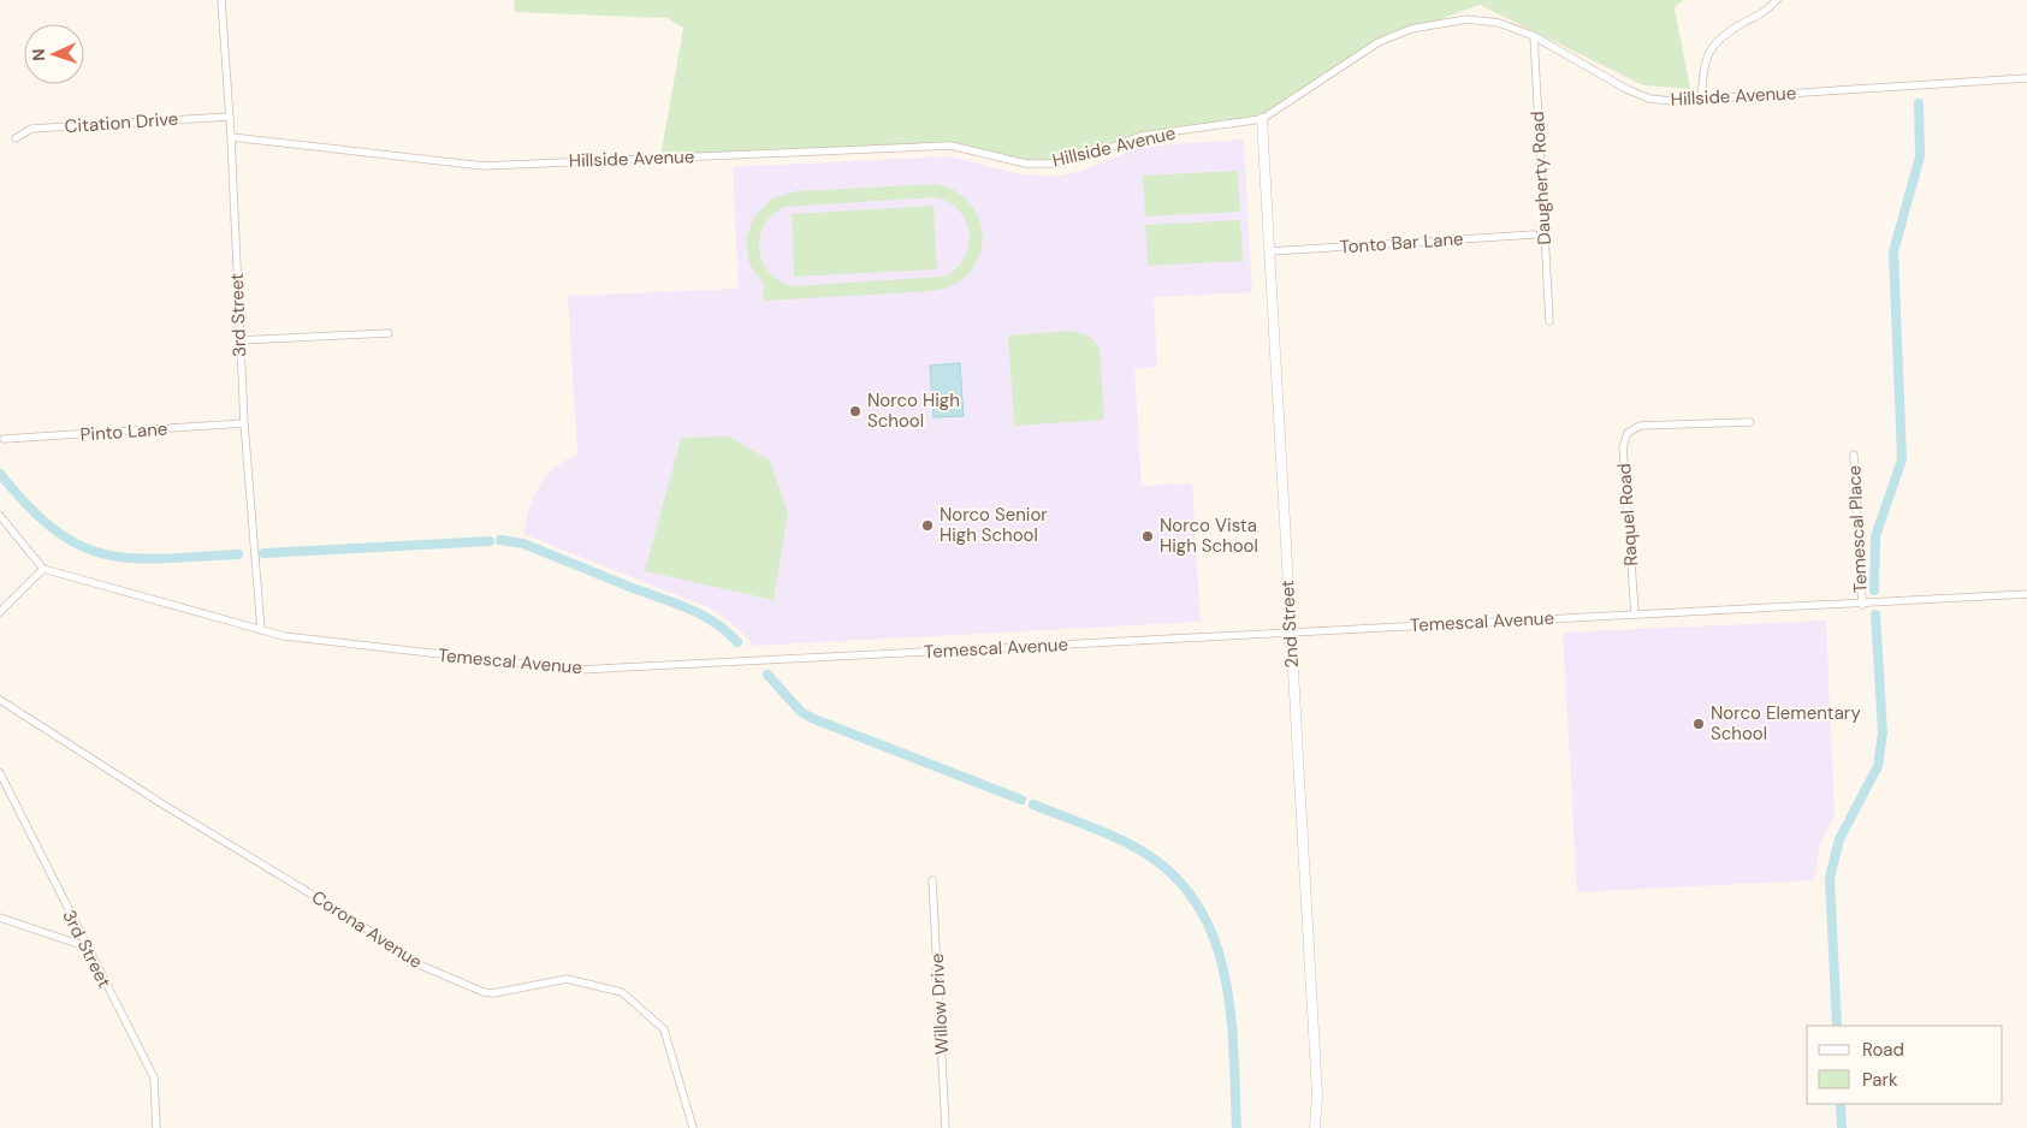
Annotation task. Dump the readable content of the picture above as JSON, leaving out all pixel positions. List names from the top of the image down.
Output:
{
  "streets": {
    "street": [
      "Hillside Avenue",
      "Citation Drive",
      "Daugherty Road",
      "Tonto Bar Lane",
      "3rd Street",
      "Pinto Lane",
      "Raquel Road",
      "Temescal Place",
      "Temescal Avenue",
      "2nd Street",
      "Corona Avenue",
      "Willow Drive"
    ]
  },
  "crossings": [
    ["Hillside Avenue", "Daugherty Road"],
    ["Hillside Avenue", "3rd Street"],
    ["Hillside Avenue", "2nd Street"],
    ["Citation Drive", "3rd Street"],
    ["Tonto Bar Lane", "2nd Street"],
    ["3rd Street", "Pinto Lane"],
    ["3rd Street", "Temescal Avenue"],
    ["Raquel Road", "Temescal Avenue"],
    ["Temescal Place", "Temescal Avenue"],
    ["Temescal Avenue", "2nd Street"]
  ],
  "places": [
    "Norco High School",
    "Norco Senior High School",
    "Norco Vista High School",
    "Norco Elementary School"
  ],
  "legend": ["Road", "Park"],
  "north": "left"
}
